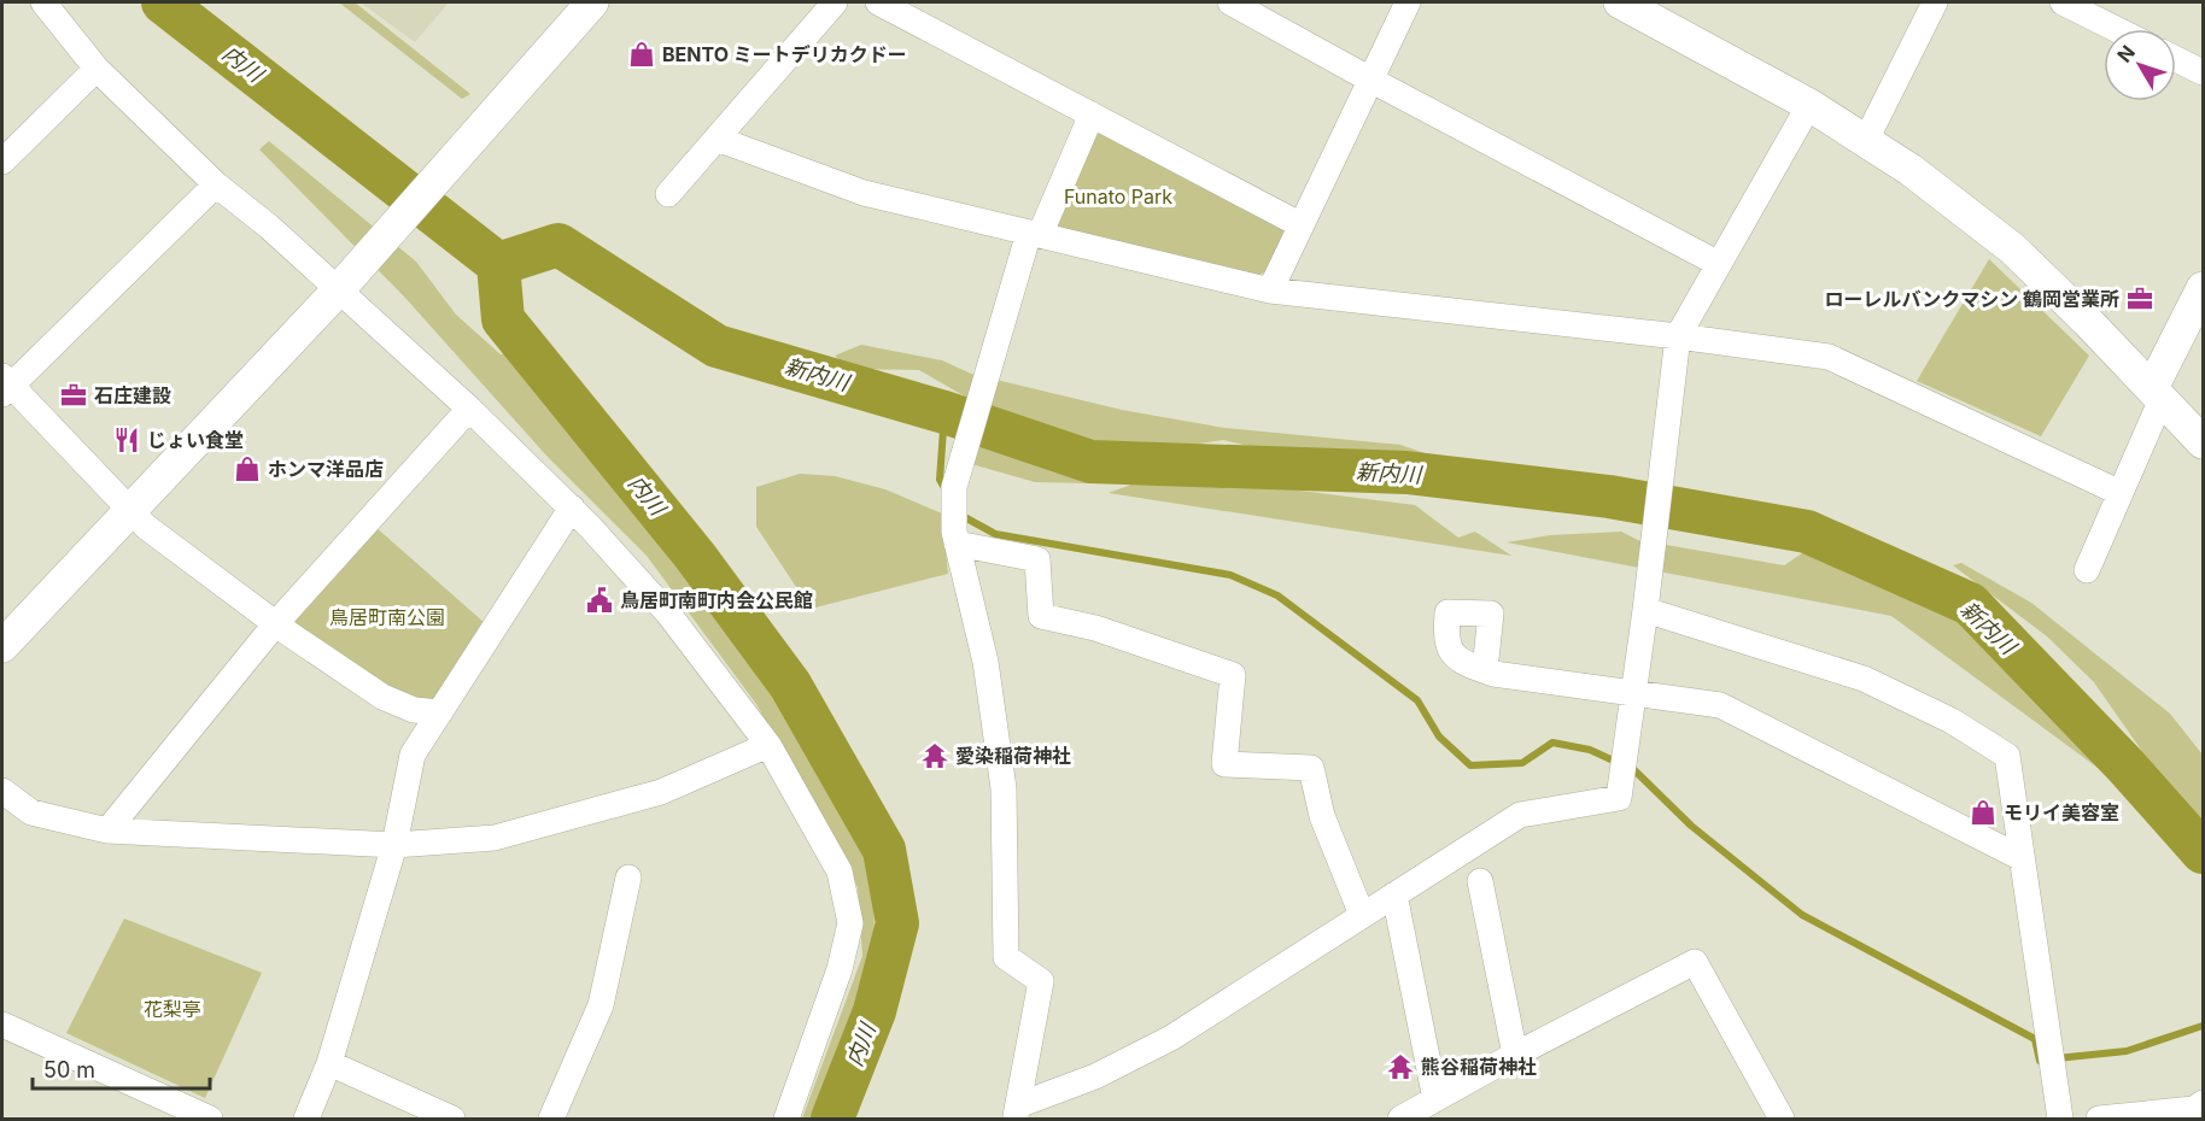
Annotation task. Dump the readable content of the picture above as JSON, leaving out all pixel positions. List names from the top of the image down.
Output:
{
  "water": ["内川", "新内川"],
  "parks": ["Funato Park", "鳥居町南公園", "花梨亭"],
  "places": {
    "shop": ["BENTO ミートデリカクドー", "ホンマ洋品店", "モリイ美容室"],
    "office": ["ローレルバンクマシン 鶴岡営業所", "石庄建設"],
    "restaurant": ["じょい食堂"],
    "public building": ["鳥居町南町内会公民館"],
    "temple": ["愛染稲荷神社", "熊谷稲荷神社"]
  },
  "scale_bar": "50 m",
  "north": "top left"
}
